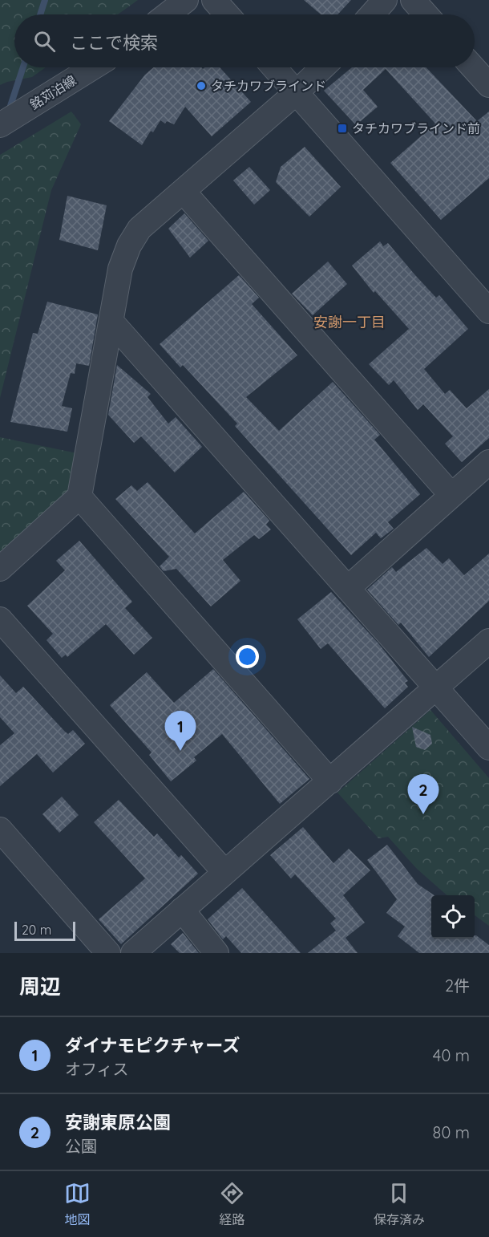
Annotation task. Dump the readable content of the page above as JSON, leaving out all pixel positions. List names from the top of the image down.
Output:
{
  "streets": {
    "street": ["銘苅泊線"]
  },
  "districts": ["安謝一丁目"],
  "places": {
    "other": ["タチカワブラインド"],
    "transit": ["タチカワブラインド前"]
  },
  "scale_bar": "20 m",
  "page": {
    "search": "ここで検索",
    "pins": ["1", "2"],
    "scale": "20 m",
    "heading": ["周辺", "2件"],
    "list": [
      {
        "mark": "1",
        "name": "ダイナモピクチャーズ",
        "note": "オフィス",
        "value": "40 m"
      },
      {
        "mark": "2",
        "name": "安謝東原公園",
        "note": "公園",
        "value": "80 m"
      }
    ],
    "nav": ["地図", "経路", "保存済み"]
  }
}
